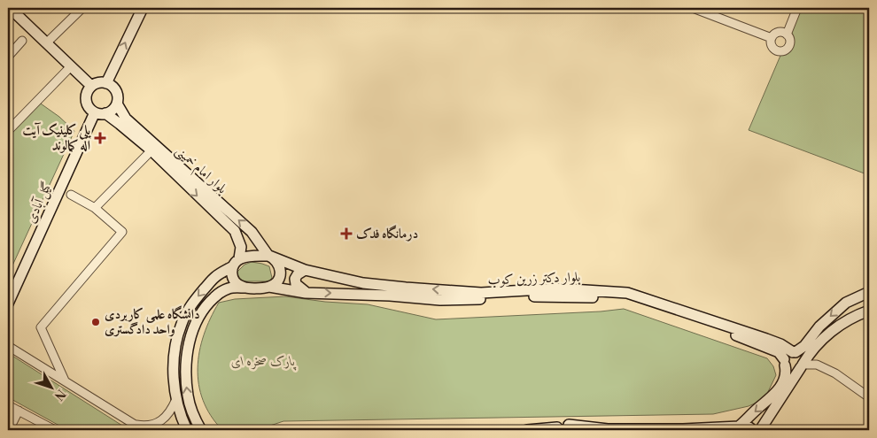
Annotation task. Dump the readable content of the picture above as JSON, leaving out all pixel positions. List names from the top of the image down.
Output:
{
  "streets": {
    "main road": ["بلوار امام خمینی", "گیل آبادی", "بلوار دکتر زرین کوب"]
  },
  "crossings": [
    ["بلوار امام خمینی", "گیل آبادی"],
    ["بلوار امام خمینی", "بلوار دکتر زرین کوب"]
  ],
  "parks": ["پارک صخره ای"],
  "places": {
    "health": ["پلی کلینیک آیت اله کمالوند", "درمانگاه فدک"],
    "other": ["دانشگاه علمی کاربردی واحد دادگستری"]
  },
  "north": "bottom right"
}
